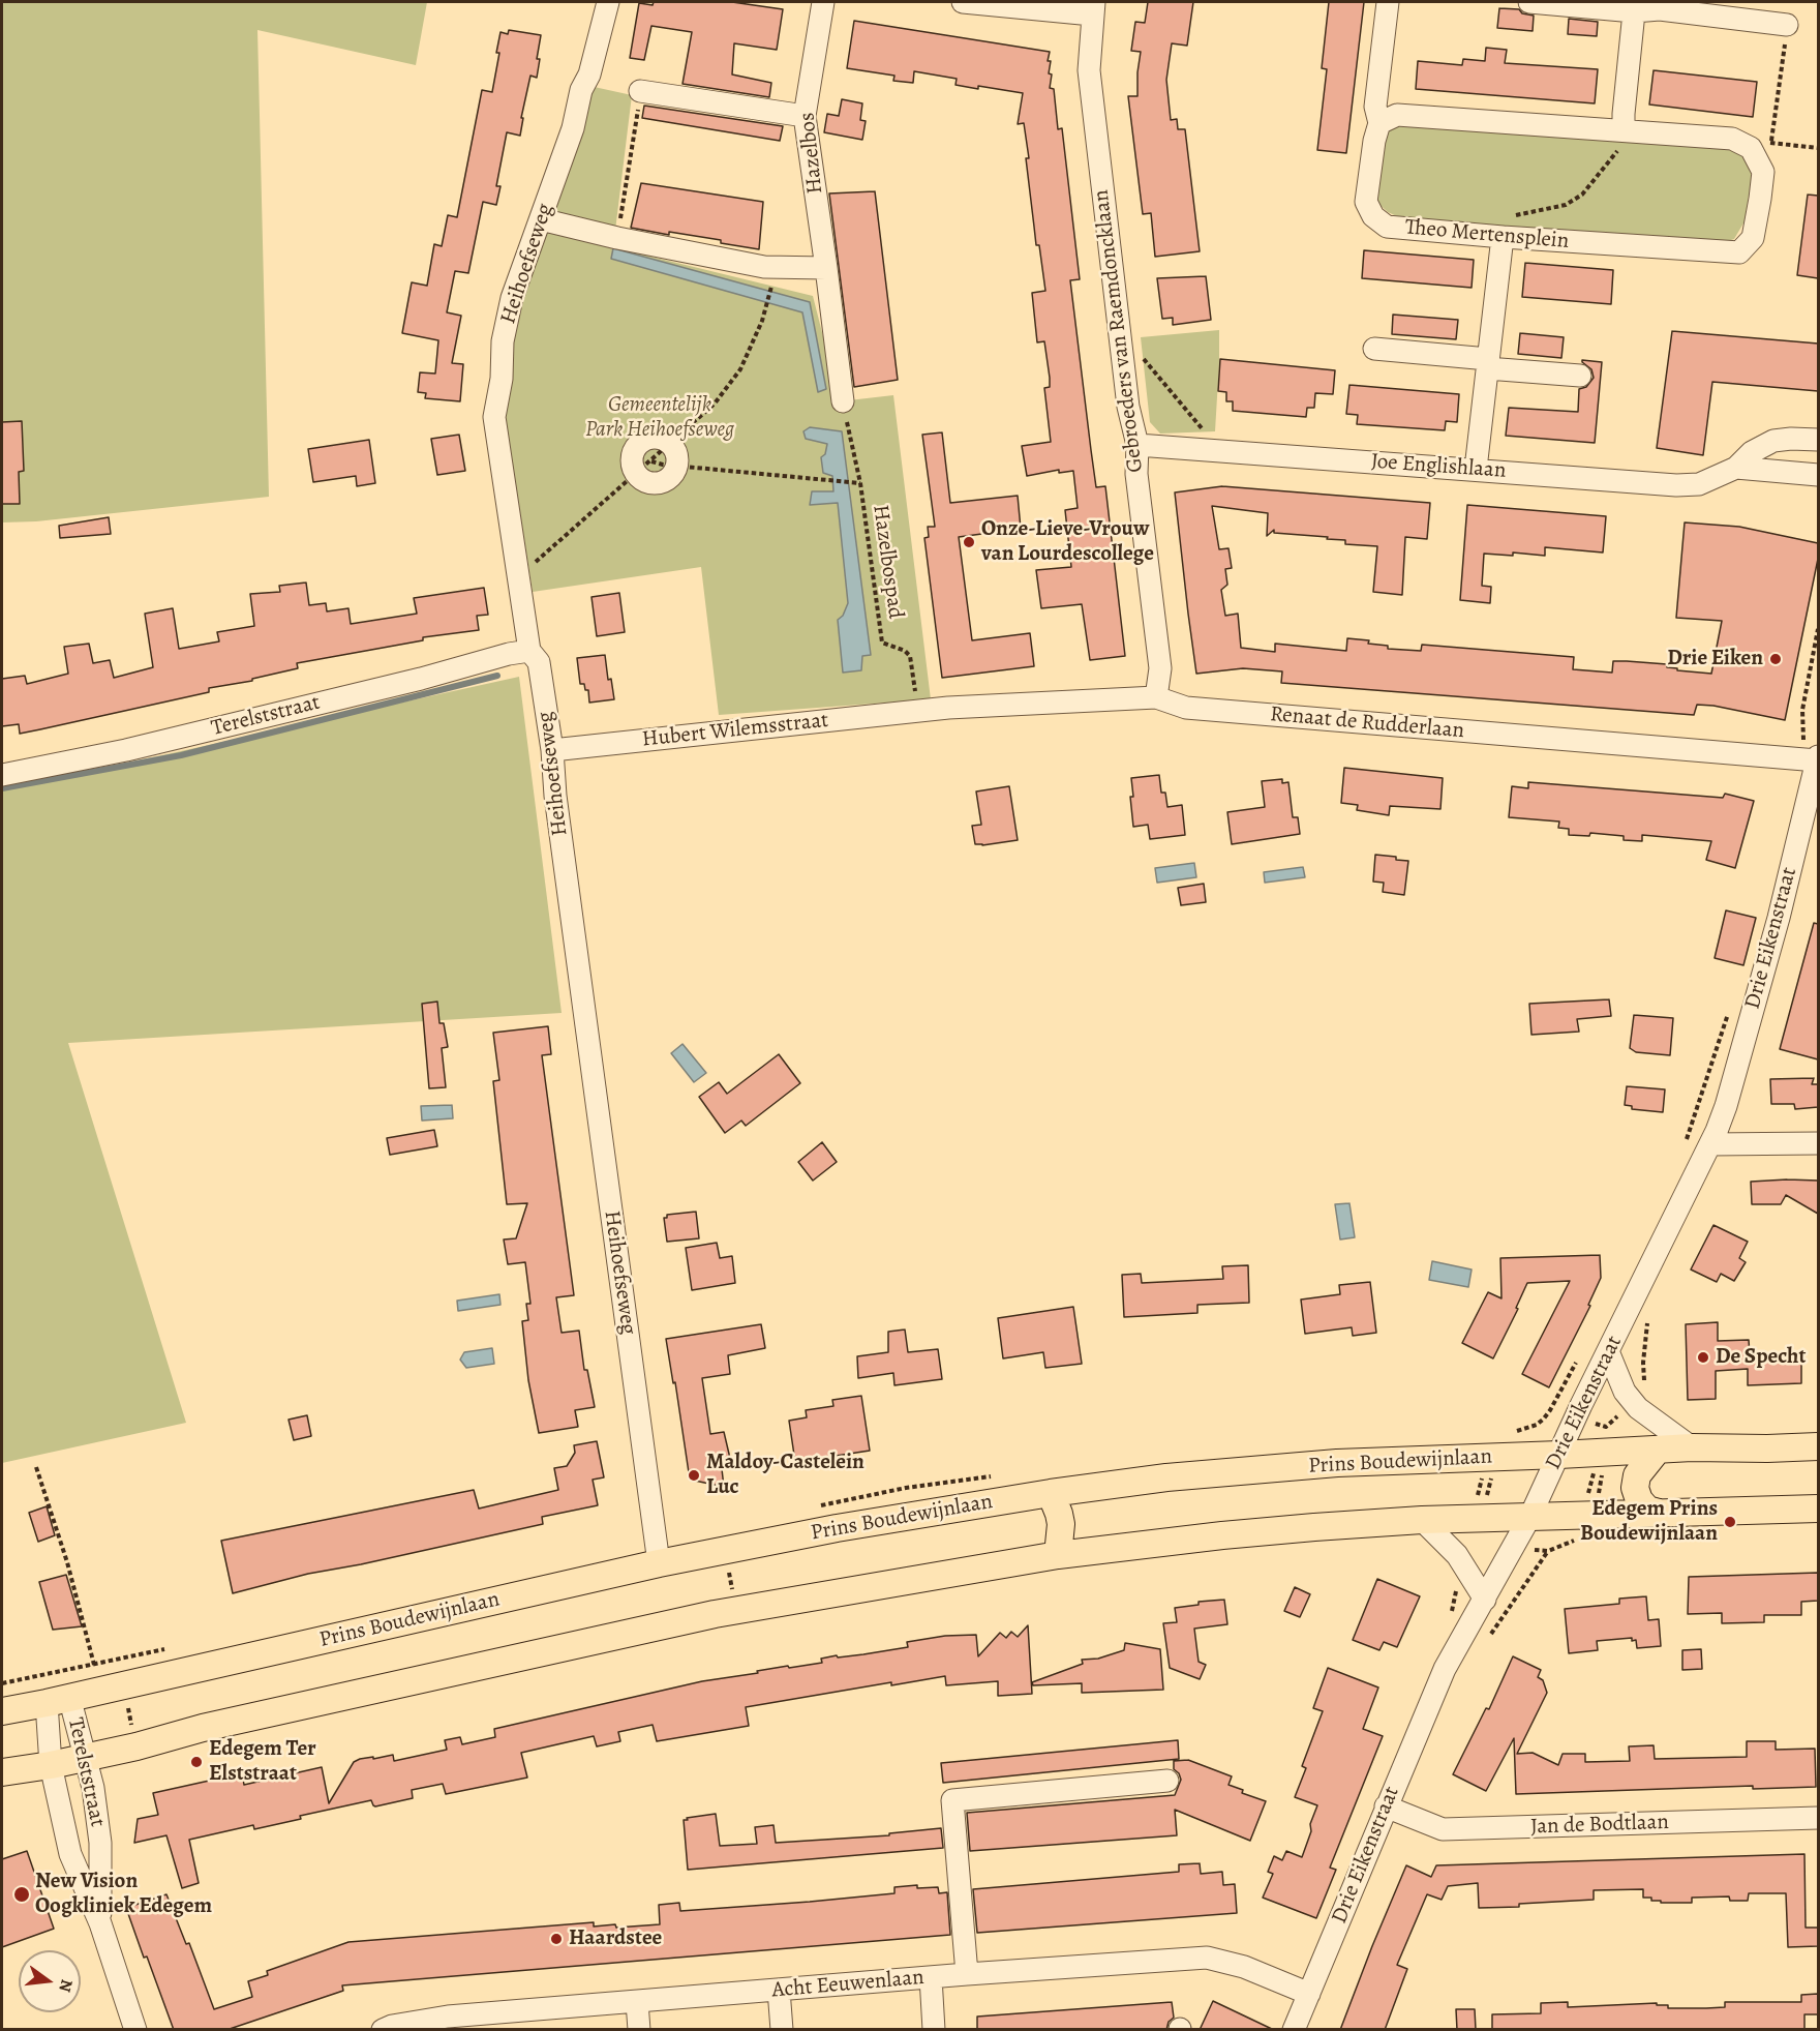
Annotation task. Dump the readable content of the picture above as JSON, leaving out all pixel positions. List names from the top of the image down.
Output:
{
  "streets": {
    "main road": ["Prins Boudewijnlaan"],
    "street": [
      "Hazelbos",
      "Theo Mertensplein",
      "Heihoefseweg",
      "Gebroeders van Raemdoncklaan",
      "Joe Englishlaan",
      "Terelststraat",
      "Renaat de Rudderlaan",
      "Hubert Wilemsstraat",
      "Drie Eikenstraat",
      "Jan de Bodtlaan",
      "Acht Eeuwenlaan"
    ],
    "path": ["Hazelbospad"]
  },
  "crossings": [
    ["Hazelbos", "Hazelbospad"],
    ["Heihoefseweg", "Terelststraat"],
    ["Heihoefseweg", "Hubert Wilemsstraat"],
    ["Heihoefseweg", "Prins Boudewijnlaan"],
    ["Gebroeders van Raemdoncklaan", "Joe Englishlaan"],
    ["Gebroeders van Raemdoncklaan", "Renaat de Rudderlaan"],
    ["Hazelbospad", "Renaat de Rudderlaan"],
    ["Hazelbospad", "Hubert Wilemsstraat"],
    ["Terelststraat", "Prins Boudewijnlaan"],
    ["Renaat de Rudderlaan", "Hubert Wilemsstraat"],
    ["Renaat de Rudderlaan", "Drie Eikenstraat"],
    ["Drie Eikenstraat", "Prins Boudewijnlaan"],
    ["Drie Eikenstraat", "Jan de Bodtlaan"],
    ["Drie Eikenstraat", "Acht Eeuwenlaan"]
  ],
  "parks": ["Gemeentelijk Park Heihoefseweg"],
  "places": [
    "Onze-Lieve-Vrouw van Lourdescollege",
    "Drie Eiken",
    "De Specht",
    "Maldoy-Castelein Luc",
    "Edegem Prins Boudewijnlaan",
    "Edegem Ter Elststraat",
    "New Vision Oogkliniek Edegem",
    "Haardstee"
  ],
  "north": "right"
}
